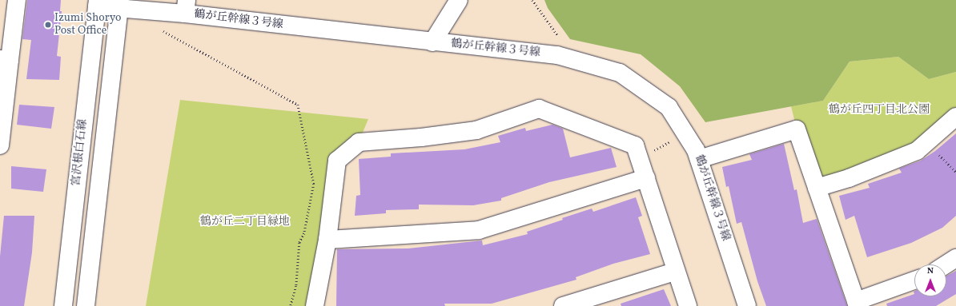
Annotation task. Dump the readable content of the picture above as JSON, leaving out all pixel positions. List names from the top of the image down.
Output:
{
  "streets": {
    "street": ["鶴が丘幹線３号線", "宮沢根白石線"]
  },
  "crossings": [
    ["鶴が丘幹線３号線", "宮沢根白石線"]
  ],
  "parks": ["鶴が丘四丁目北公園", "鶴が丘二丁目緑地"],
  "places": ["Izumi Shoryo Post Office"],
  "north": "top"
}
